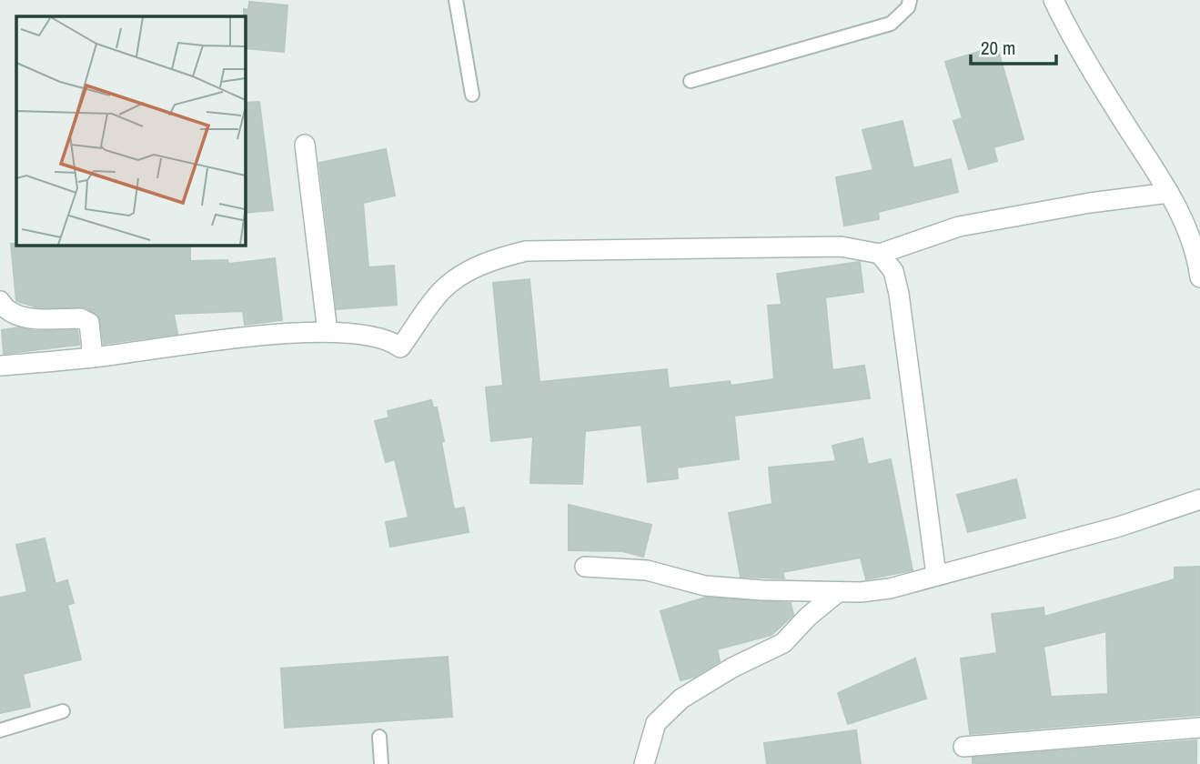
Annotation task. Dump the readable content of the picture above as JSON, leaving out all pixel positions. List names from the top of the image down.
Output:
{
  "scale_bar": "20 m"
}
